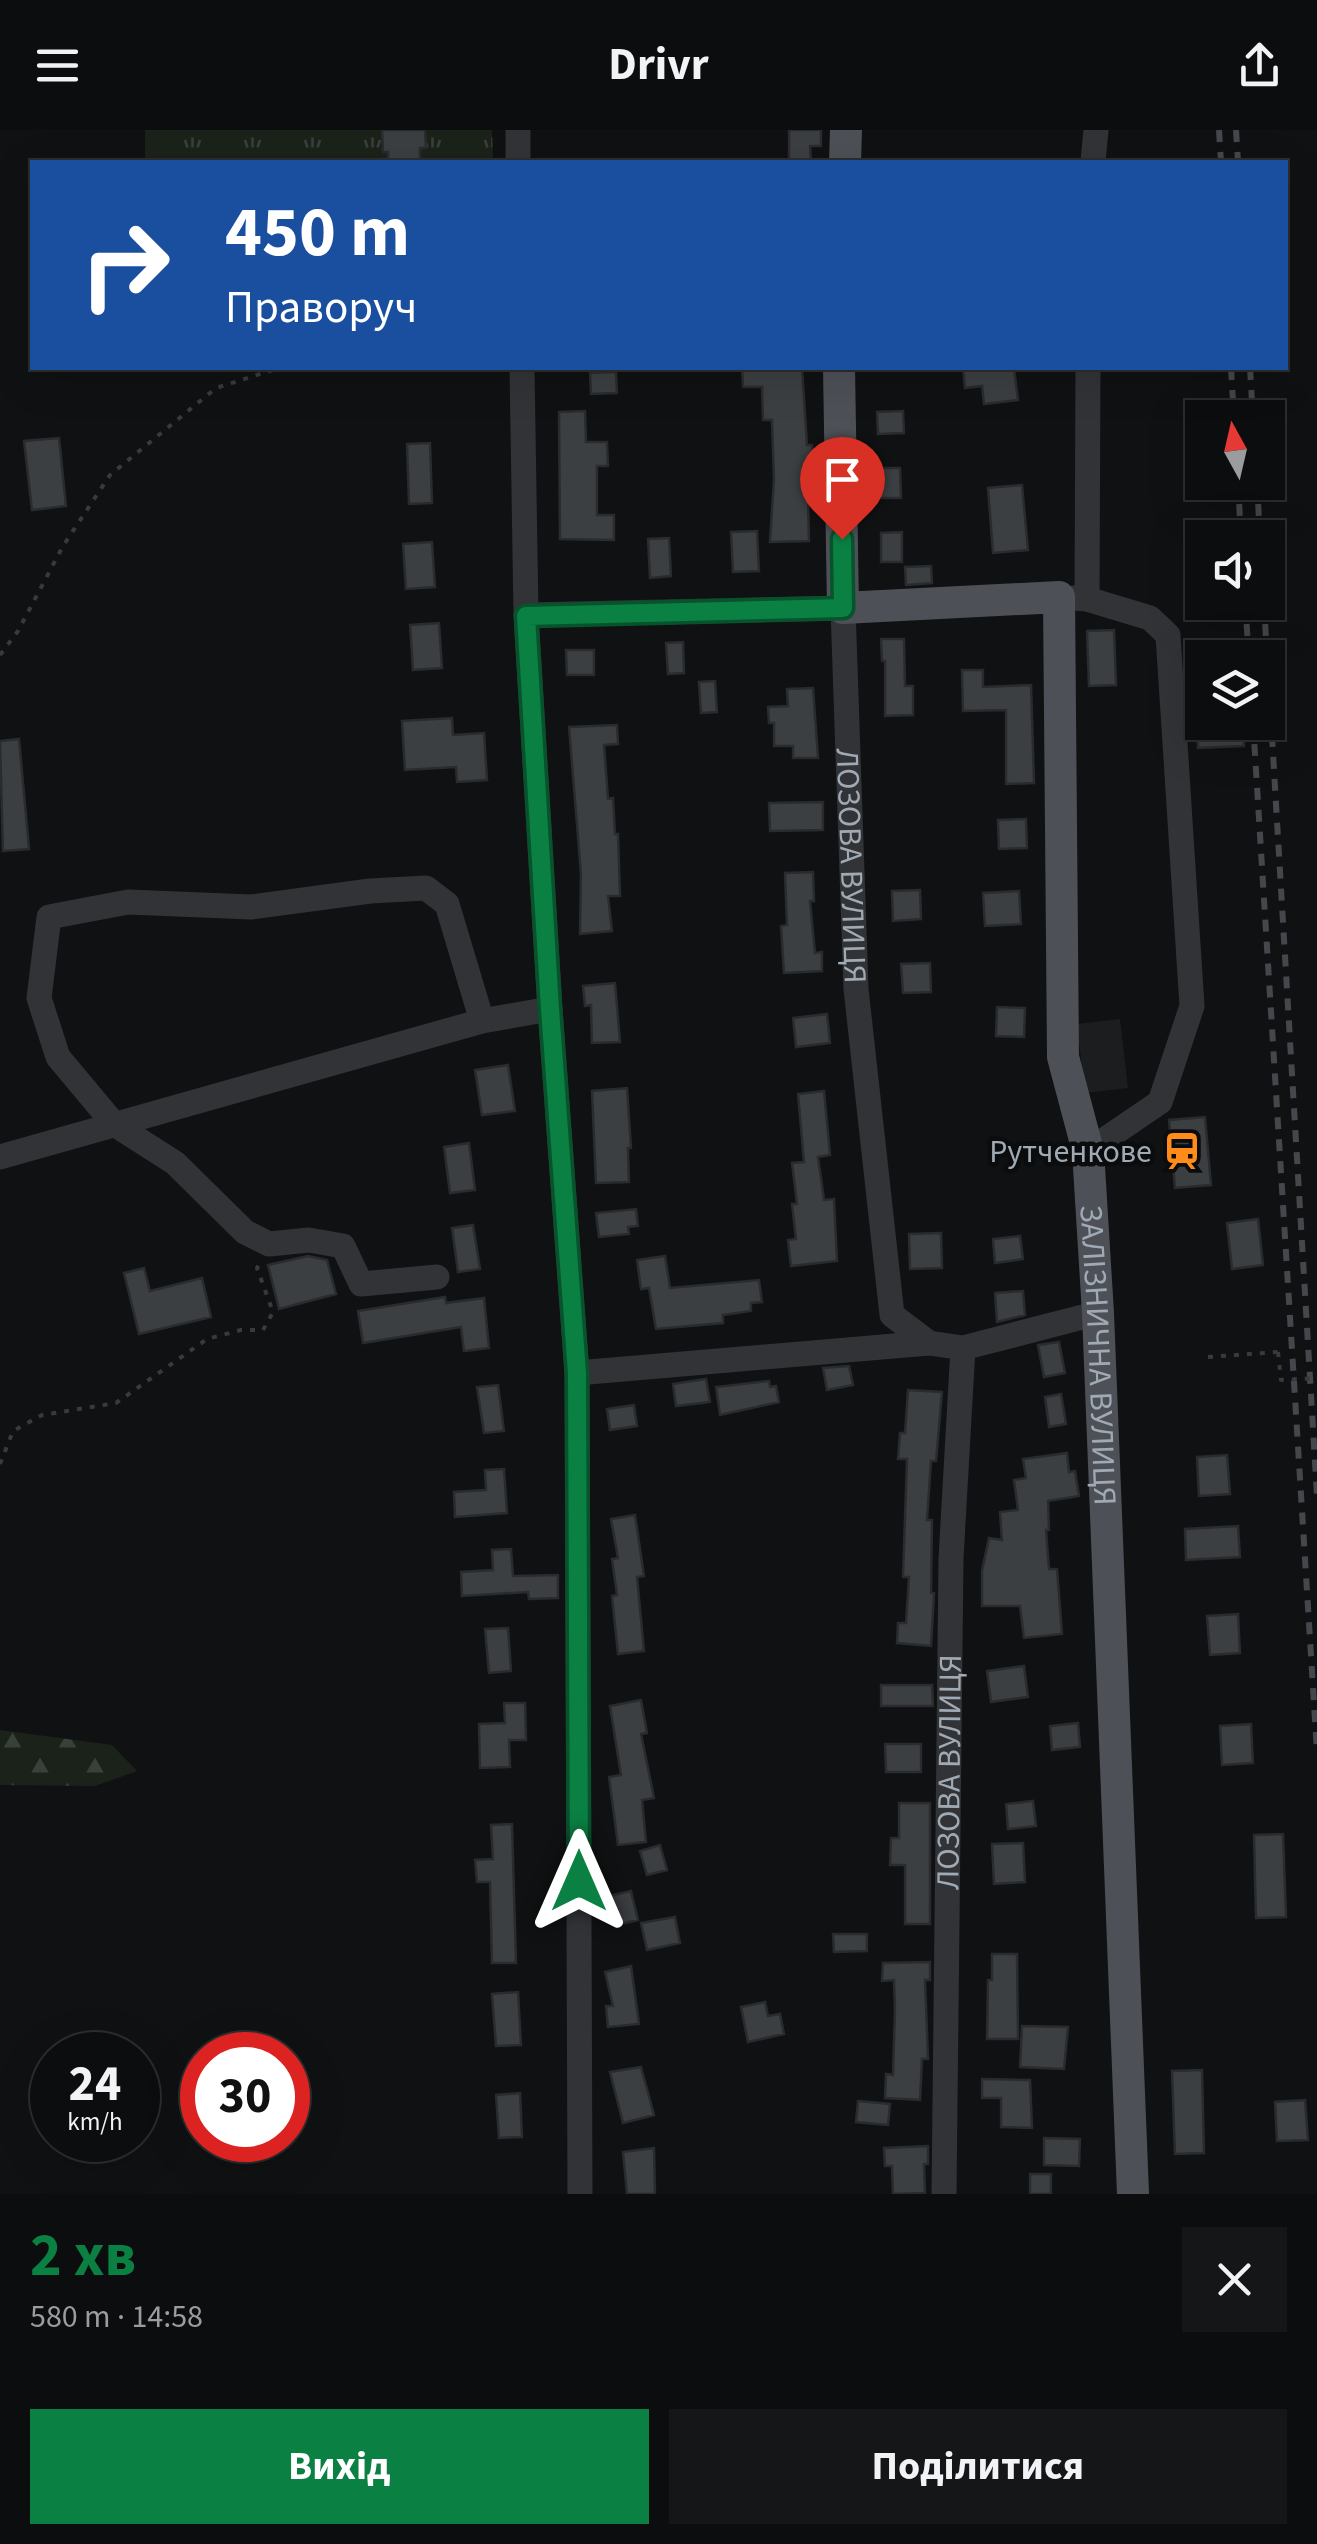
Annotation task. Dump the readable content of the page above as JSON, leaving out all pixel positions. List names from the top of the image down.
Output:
{
  "streets": {
    "main road": ["ЛОЗОВА ВУЛИЦЯ", "ЗАЛІЗНИЧНА ВУЛИЦЯ"]
  },
  "places": {
    "station": ["Рутченкове"]
  },
  "north": "top",
  "page": {
    "header": "Drivr",
    "turn": ["450 m", "Праворуч"],
    "speed": "24 km/h",
    "limit": "30",
    "heading": ["2 хв", "580 m · 14:58"],
    "buttons": ["Вихід", "Поділитися"]
  }
}
